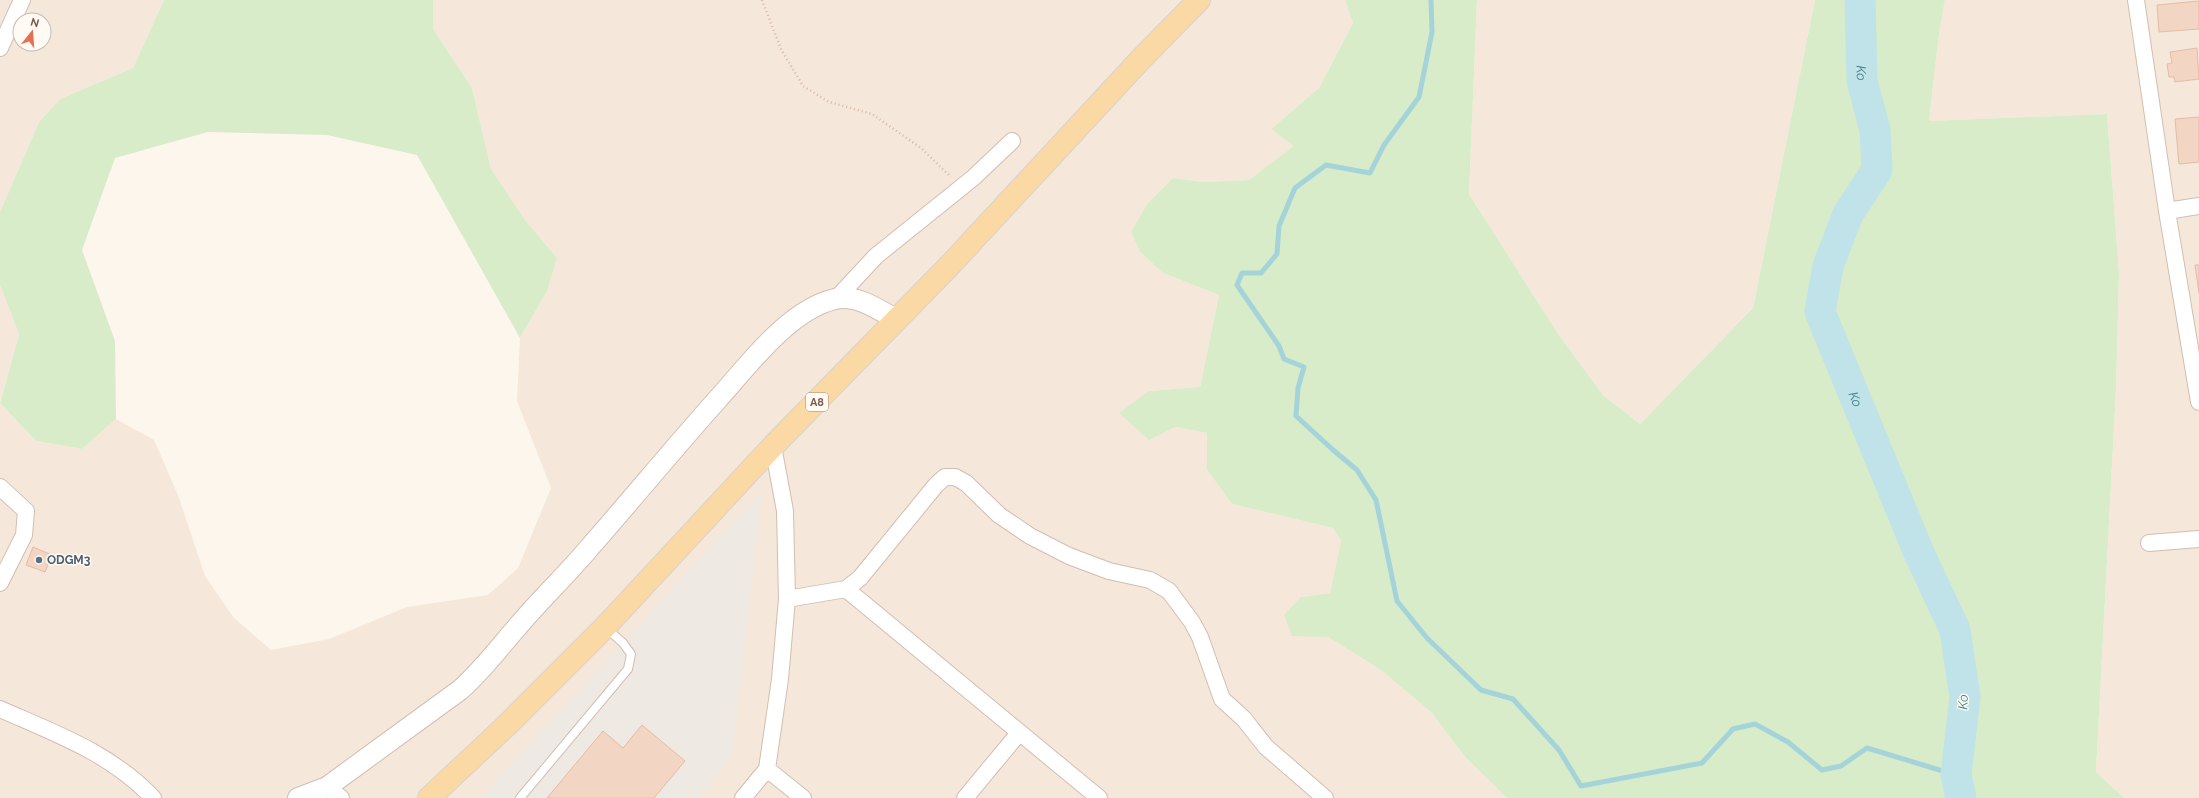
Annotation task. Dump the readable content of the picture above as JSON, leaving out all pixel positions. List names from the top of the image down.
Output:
{
  "streets": {
    "main road": ["A8"]
  },
  "water": ["Ko"],
  "places": ["ODGM3"],
  "north": "top"
}
